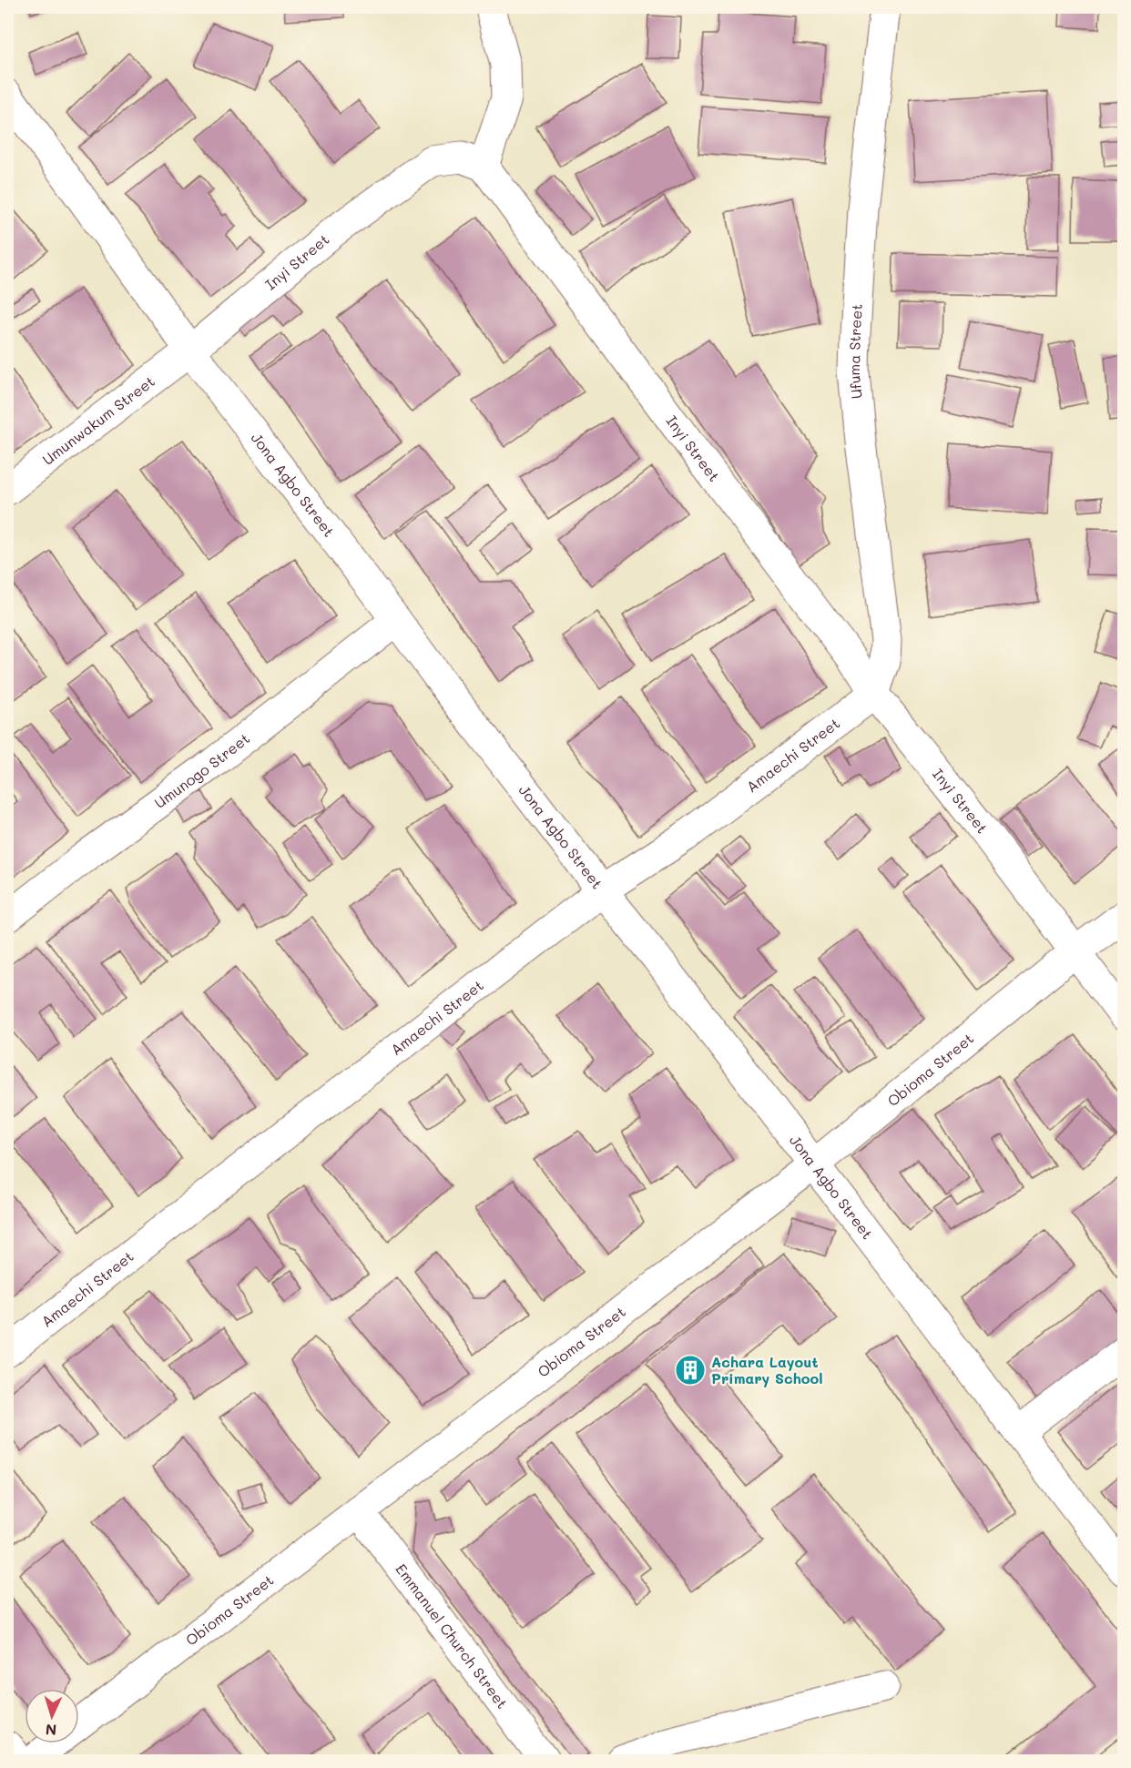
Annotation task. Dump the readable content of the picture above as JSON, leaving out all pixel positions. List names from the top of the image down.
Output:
{
  "streets": {
    "street": [
      "Inyi Street",
      "Ufuma Street",
      "Umunwakum Street",
      "Jona Agbo Street",
      "Amaechi Street",
      "Umunogo Street",
      "Obioma Street",
      "Emmanuel Church Street"
    ]
  },
  "crossings": [
    ["Inyi Street", "Ufuma Street"],
    ["Inyi Street", "Umunwakum Street"],
    ["Inyi Street", "Jona Agbo Street"],
    ["Inyi Street", "Amaechi Street"],
    ["Inyi Street", "Obioma Street"],
    ["Ufuma Street", "Amaechi Street"],
    ["Umunwakum Street", "Jona Agbo Street"],
    ["Jona Agbo Street", "Amaechi Street"],
    ["Jona Agbo Street", "Umunogo Street"],
    ["Jona Agbo Street", "Obioma Street"],
    ["Obioma Street", "Emmanuel Church Street"]
  ],
  "places": {
    "building": ["Achara Layout Primary School"]
  },
  "north": "bottom"
}
